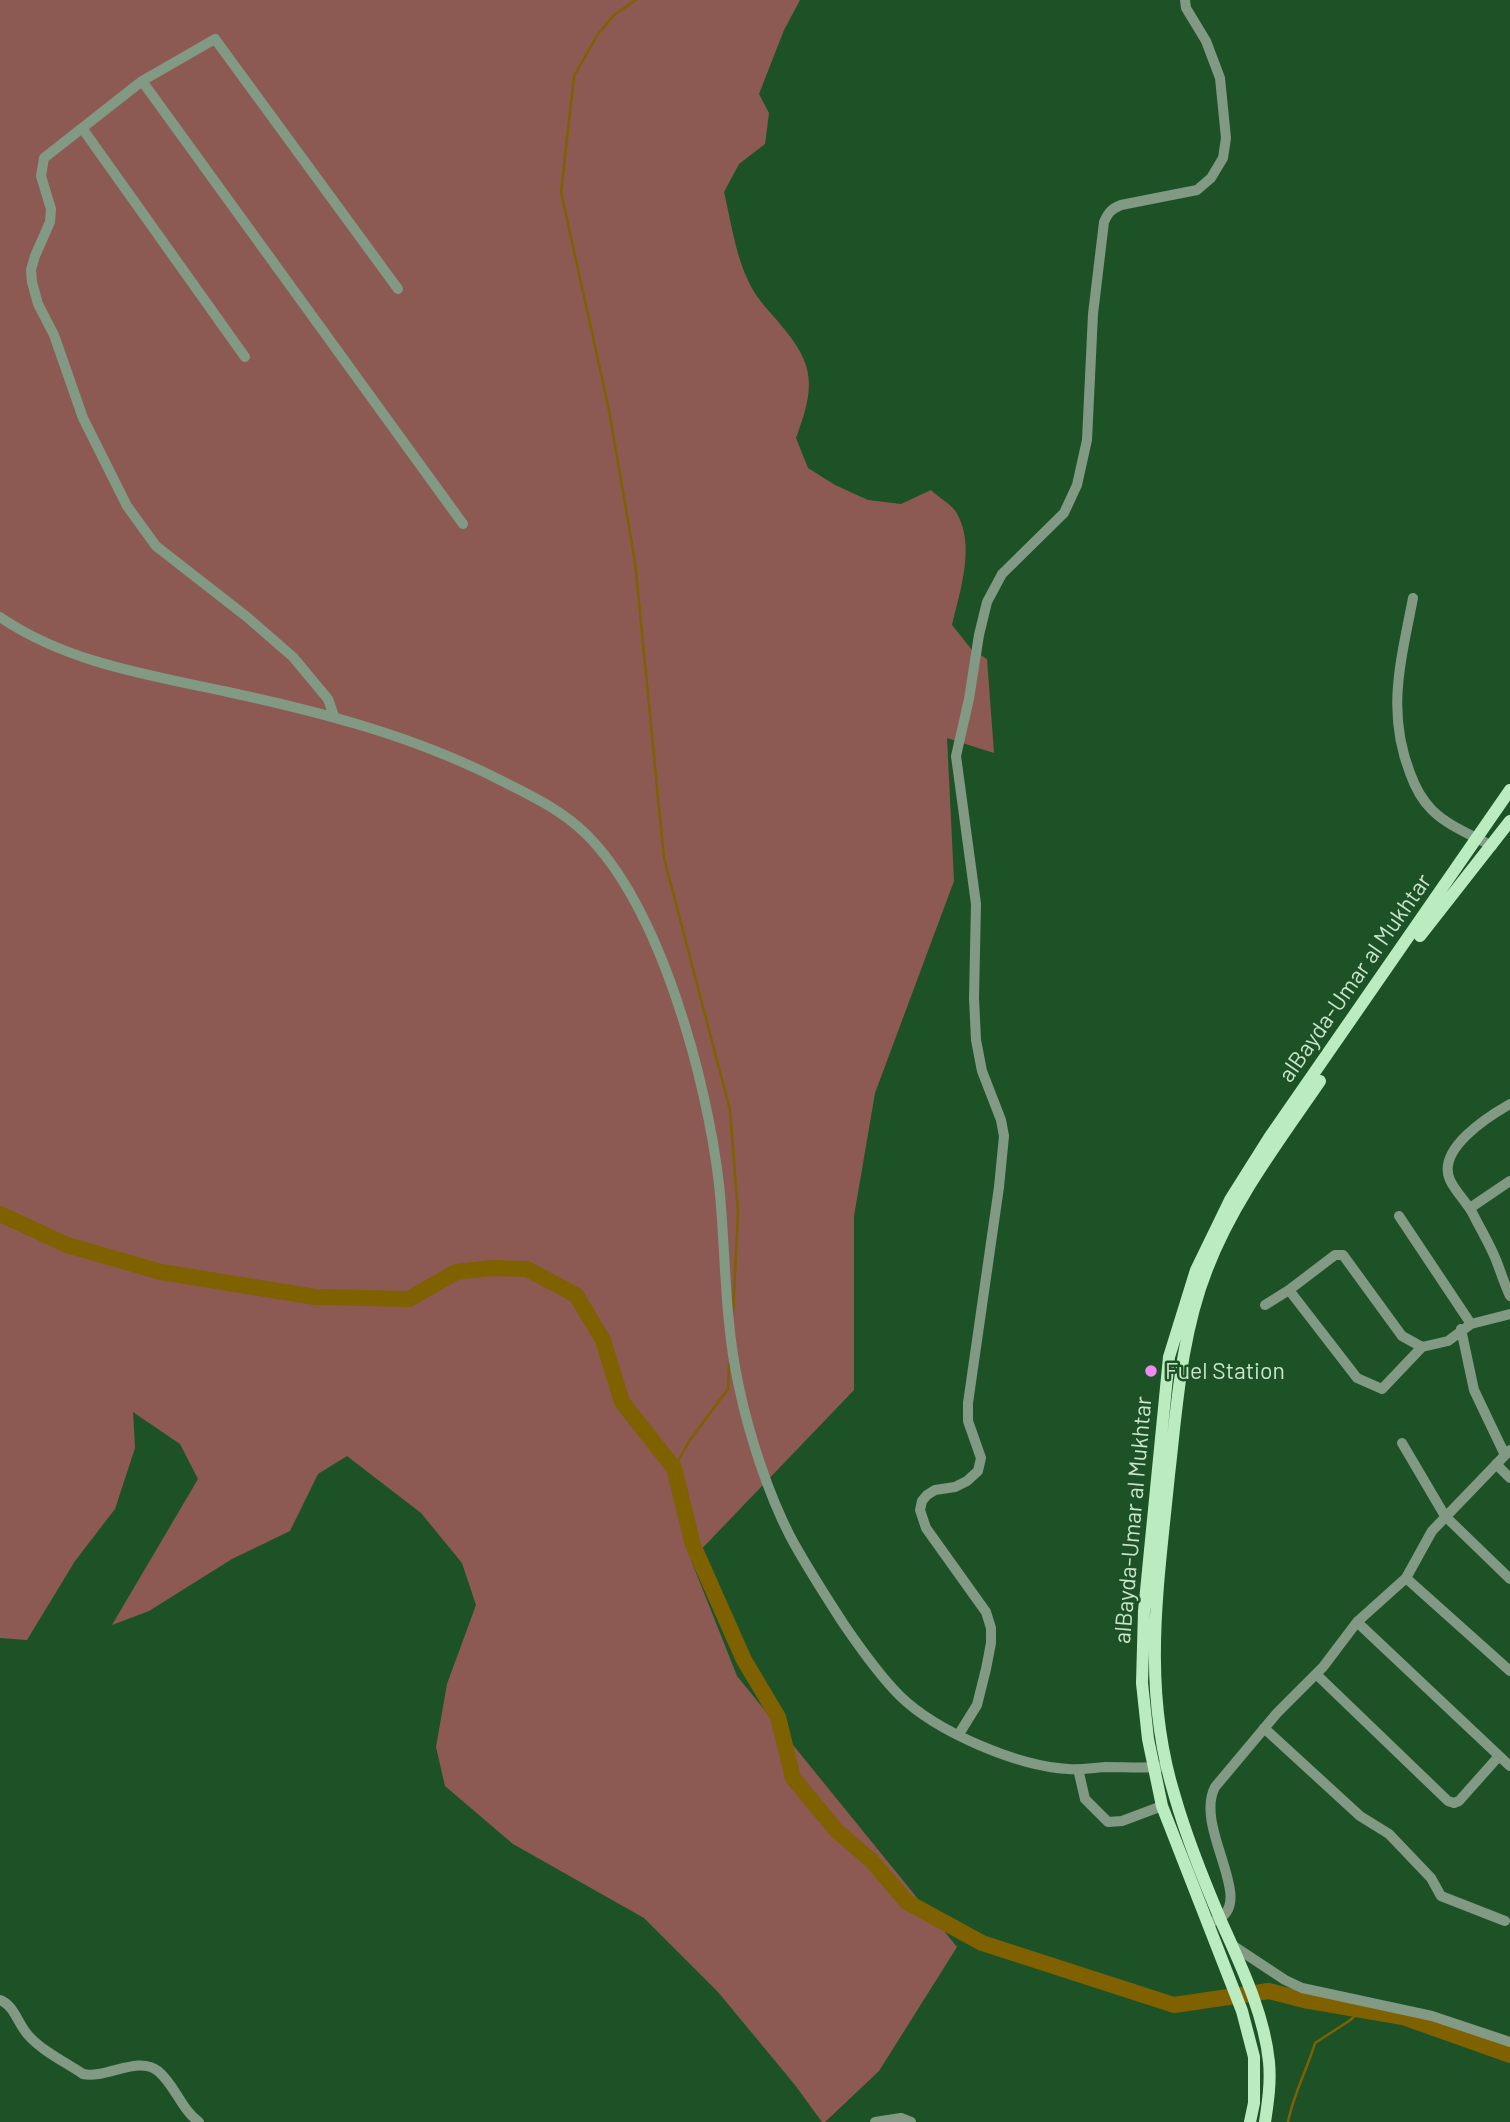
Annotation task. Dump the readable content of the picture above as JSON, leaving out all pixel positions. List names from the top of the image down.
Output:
{
  "streets": {
    "main road": ["alBayda-Umar al Mukhtar"]
  },
  "places": ["Fuel Station"]
}
